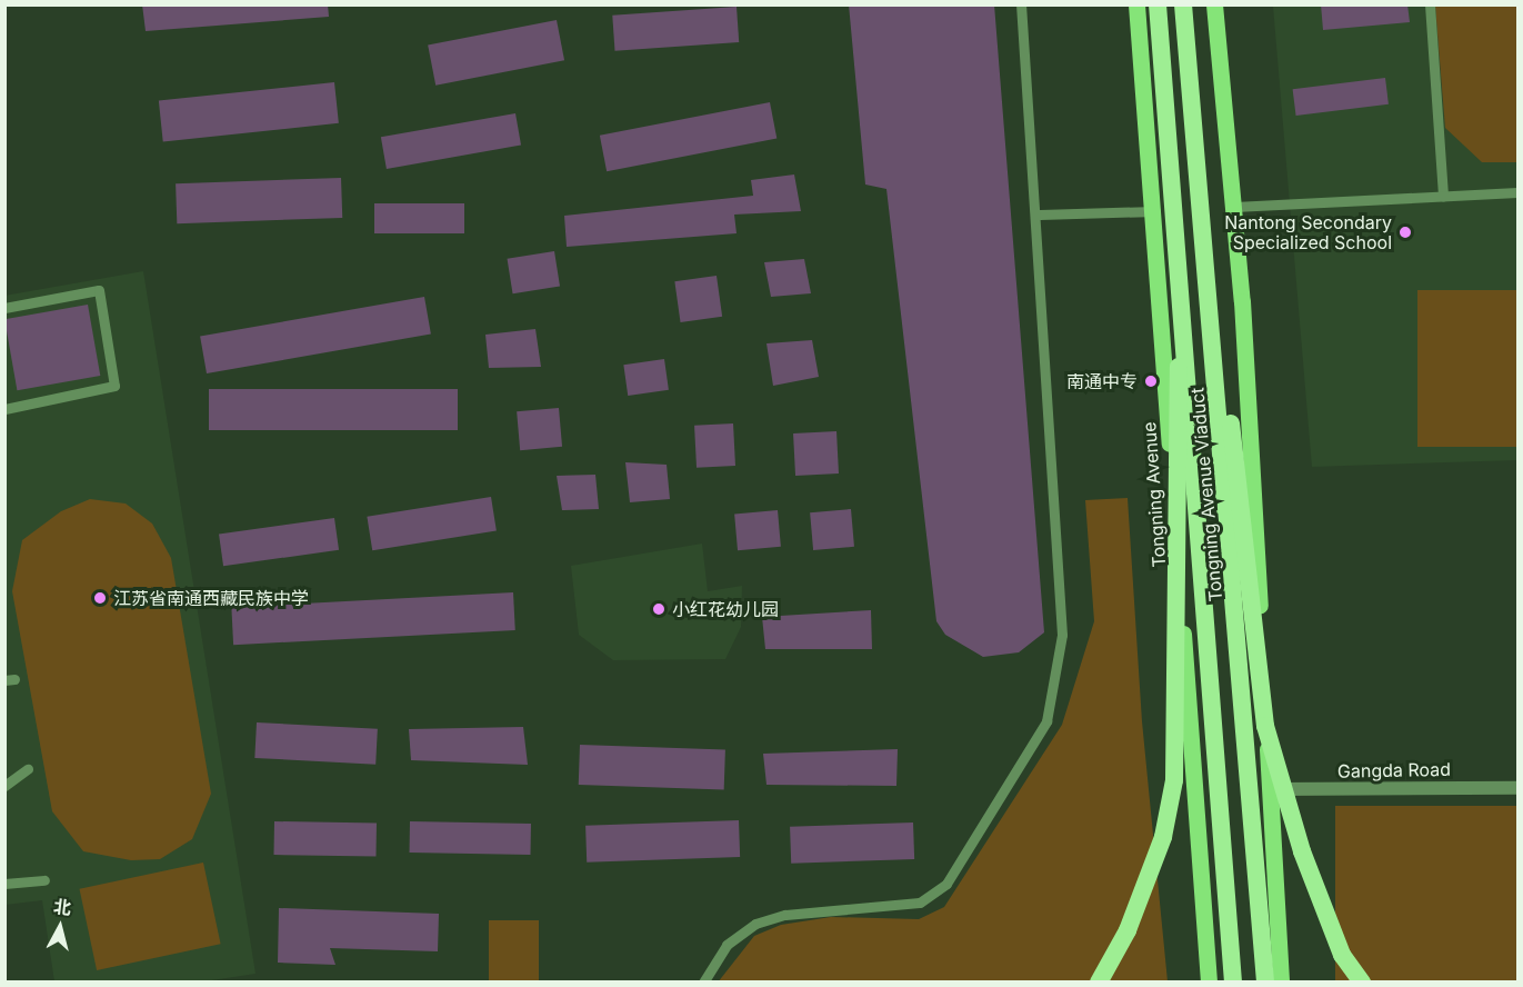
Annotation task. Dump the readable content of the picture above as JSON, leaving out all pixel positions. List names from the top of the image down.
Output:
{
  "streets": {
    "highway": ["Tongning Avenue Viaduct"],
    "main road": ["Tongning Avenue"],
    "street": ["Gangda Road"]
  },
  "places": [
    "Nantong Secondary Specialized School",
    "南通中专",
    "江苏省南通西藏民族中学",
    "小红花幼儿园"
  ],
  "north": "top"
}
